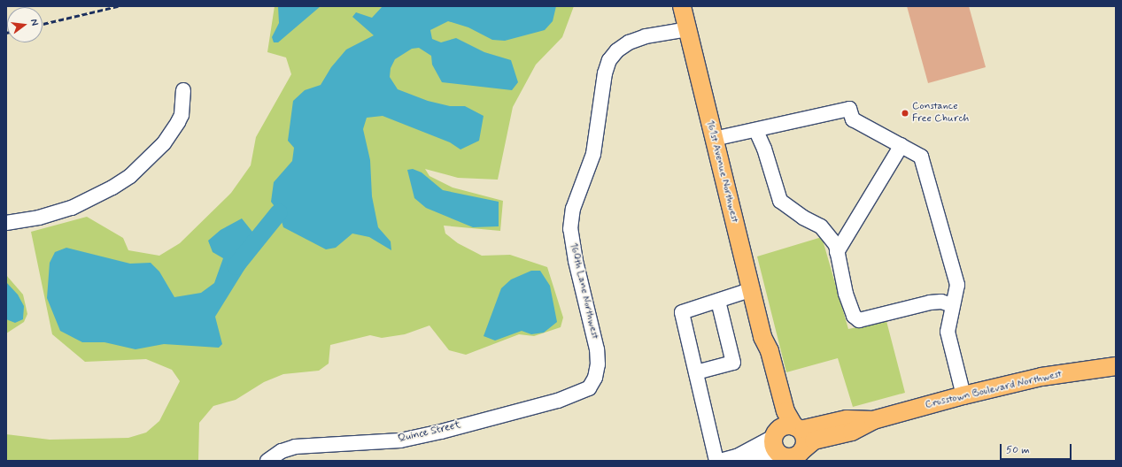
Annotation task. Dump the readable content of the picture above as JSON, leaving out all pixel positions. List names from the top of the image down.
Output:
{
  "streets": {
    "main road": ["161st Avenue Northwest", "Crosstown Boulevard Northwest"],
    "street": ["160th Lane Northwest", "Quince Street"]
  },
  "crossings": [
    ["161st Avenue Northwest", "160th Lane Northwest"],
    ["161st Avenue Northwest", "Crosstown Boulevard Northwest"],
    ["160th Lane Northwest", "Quince Street"]
  ],
  "places": ["Constance Free Church"],
  "scale_bar": "50 m",
  "north": "right"
}
